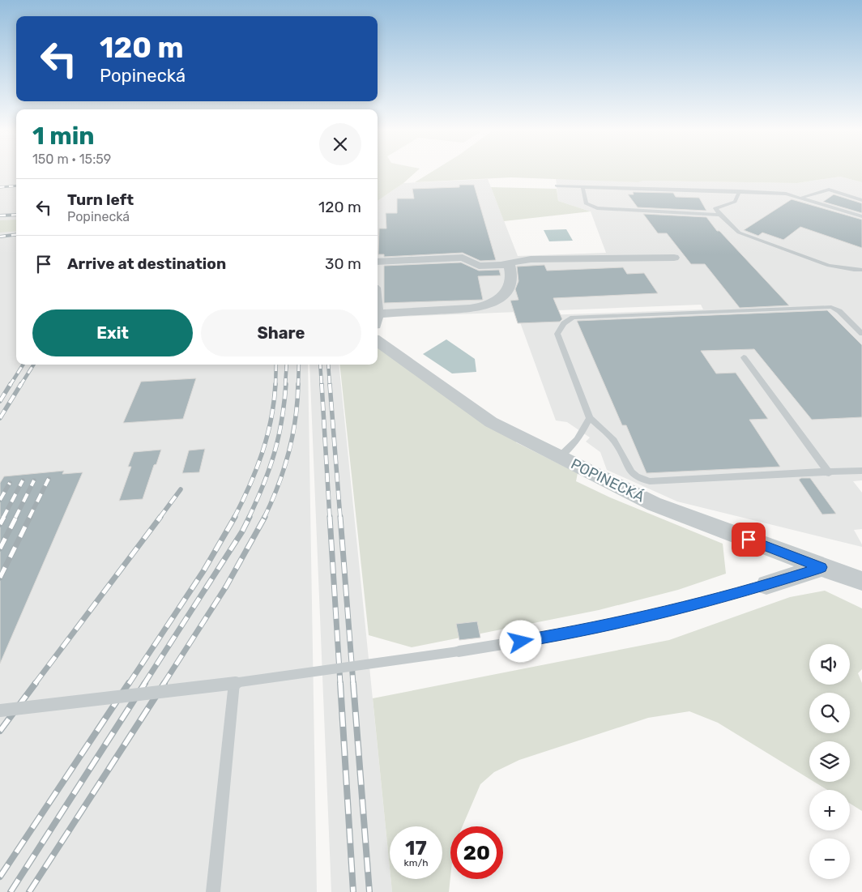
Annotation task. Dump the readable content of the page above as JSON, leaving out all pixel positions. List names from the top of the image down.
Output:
{
  "streets": {
    "street": ["POPINECKÁ"]
  },
  "page": {
    "turn": ["120 m", "Popinecká"],
    "heading": ["1 min", "150 m · 15:59"],
    "list": [
      {
        "name": "Turn left",
        "note": "Popinecká",
        "value": "120 m"
      },
      {
        "name": "Arrive at destination",
        "value": "30 m"
      }
    ],
    "buttons": ["Exit", "Share"],
    "map_buttons": ["+", "−"],
    "speed": "17 km/h",
    "limit": "20"
  }
}
